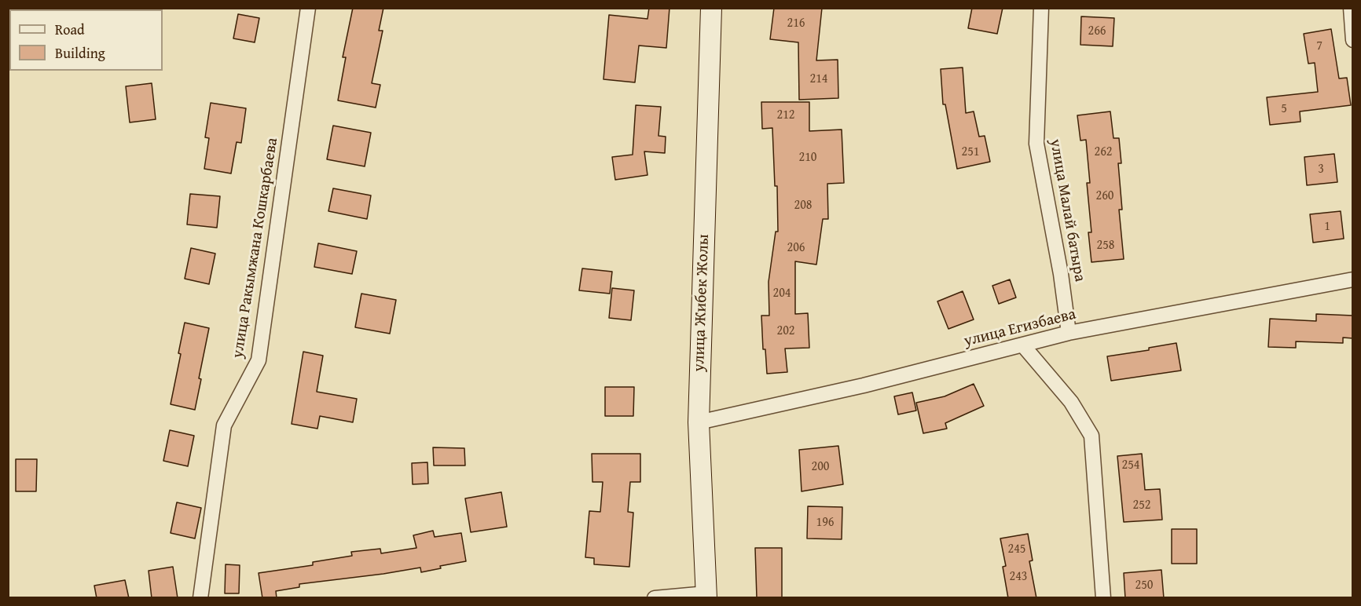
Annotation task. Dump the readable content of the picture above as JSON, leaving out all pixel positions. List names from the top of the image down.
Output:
{
  "streets": {
    "main road": ["улица Жибек Жолы"],
    "street": ["улица Малай батыра", "улица Ракымжана Кошкарбаева", "улица Егизбаева"]
  },
  "crossings": [
    ["улица Малай батыра", "улица Егизбаева"],
    ["улица Жибек Жолы", "улица Егизбаева"]
  ],
  "house_numbers": [
    "216",
    "266",
    "7",
    "214",
    "5",
    "212",
    "251",
    "262",
    "210",
    "3",
    "260",
    "208",
    "1",
    "258",
    "206",
    "204",
    "202",
    "254",
    "200",
    "252",
    "196",
    "245",
    "243",
    "250"
  ],
  "legend": ["Road", "Building"]
}
